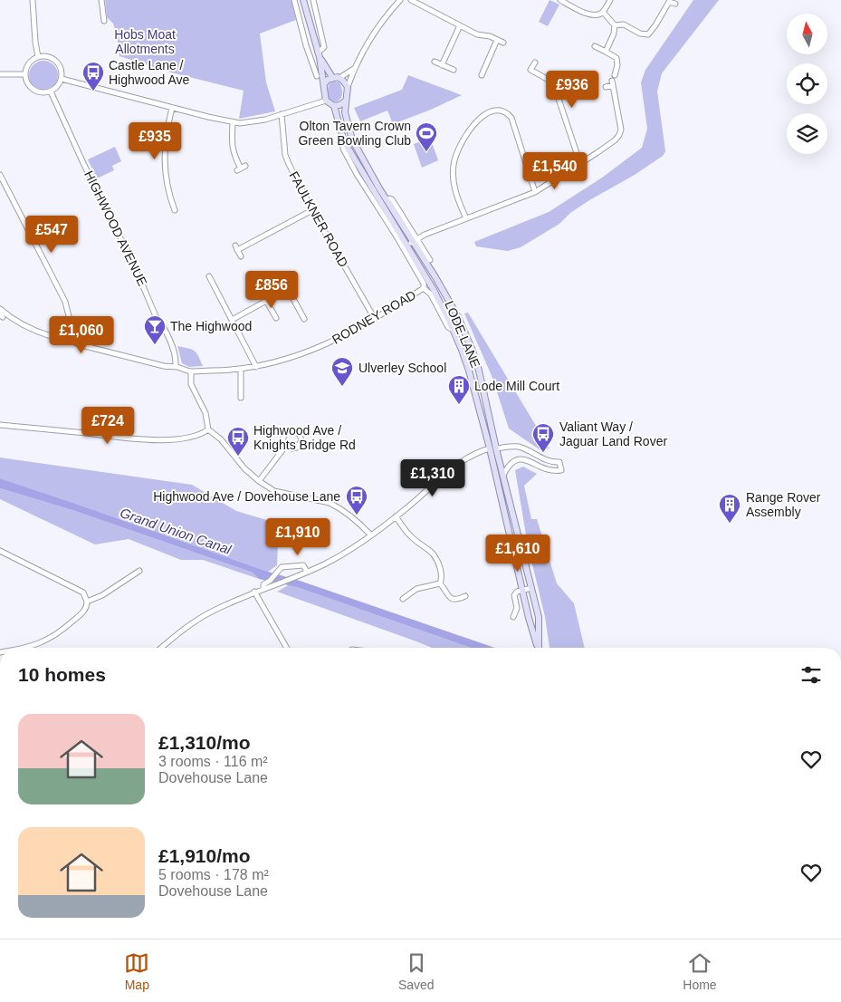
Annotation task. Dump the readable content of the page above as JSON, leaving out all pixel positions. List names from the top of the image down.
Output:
{
  "streets": {
    "main road": ["LODE LANE"],
    "street": ["FAULKNER ROAD", "HIGHWOOD AVENUE", "RODNEY ROAD"]
  },
  "crossings": [
    ["FAULKNER ROAD", "RODNEY ROAD"],
    ["RODNEY ROAD", "LODE LANE"]
  ],
  "water": ["Grand Union Canal"],
  "parks": ["Hobs Moat Allotments"],
  "places": {
    "bus stop": [
      "Castle Lane / Highwood Ave",
      "Valiant Way / Jaguar Land Rover",
      "Highwood Ave / Knights Bridge Rd",
      "Highwood Ave / Dovehouse Lane"
    ],
    "sports": ["Olton Tavern Crown Green Bowling Club"],
    "bar": ["The Highwood"],
    "school or university": ["Ulverley School"],
    "building": ["Lode Mill Court", "Range Rover Assembly"]
  },
  "north": "top",
  "page": {
    "price": [
      "£936",
      "£935",
      "£1,540",
      "£547",
      "£856",
      "£1,060",
      "£724",
      "£1,310",
      "£1,910",
      "£1,610"
    ],
    "heading": "10 homes",
    "list": [
      {
        "name": "£1,310/mo",
        "note": "3 rooms · 116 m² · Dovehouse Lane"
      },
      {
        "name": "£1,910/mo",
        "note": "5 rooms · 178 m² · Dovehouse Lane"
      }
    ],
    "tabs": ["Map", "Saved", "Home"]
  }
}
